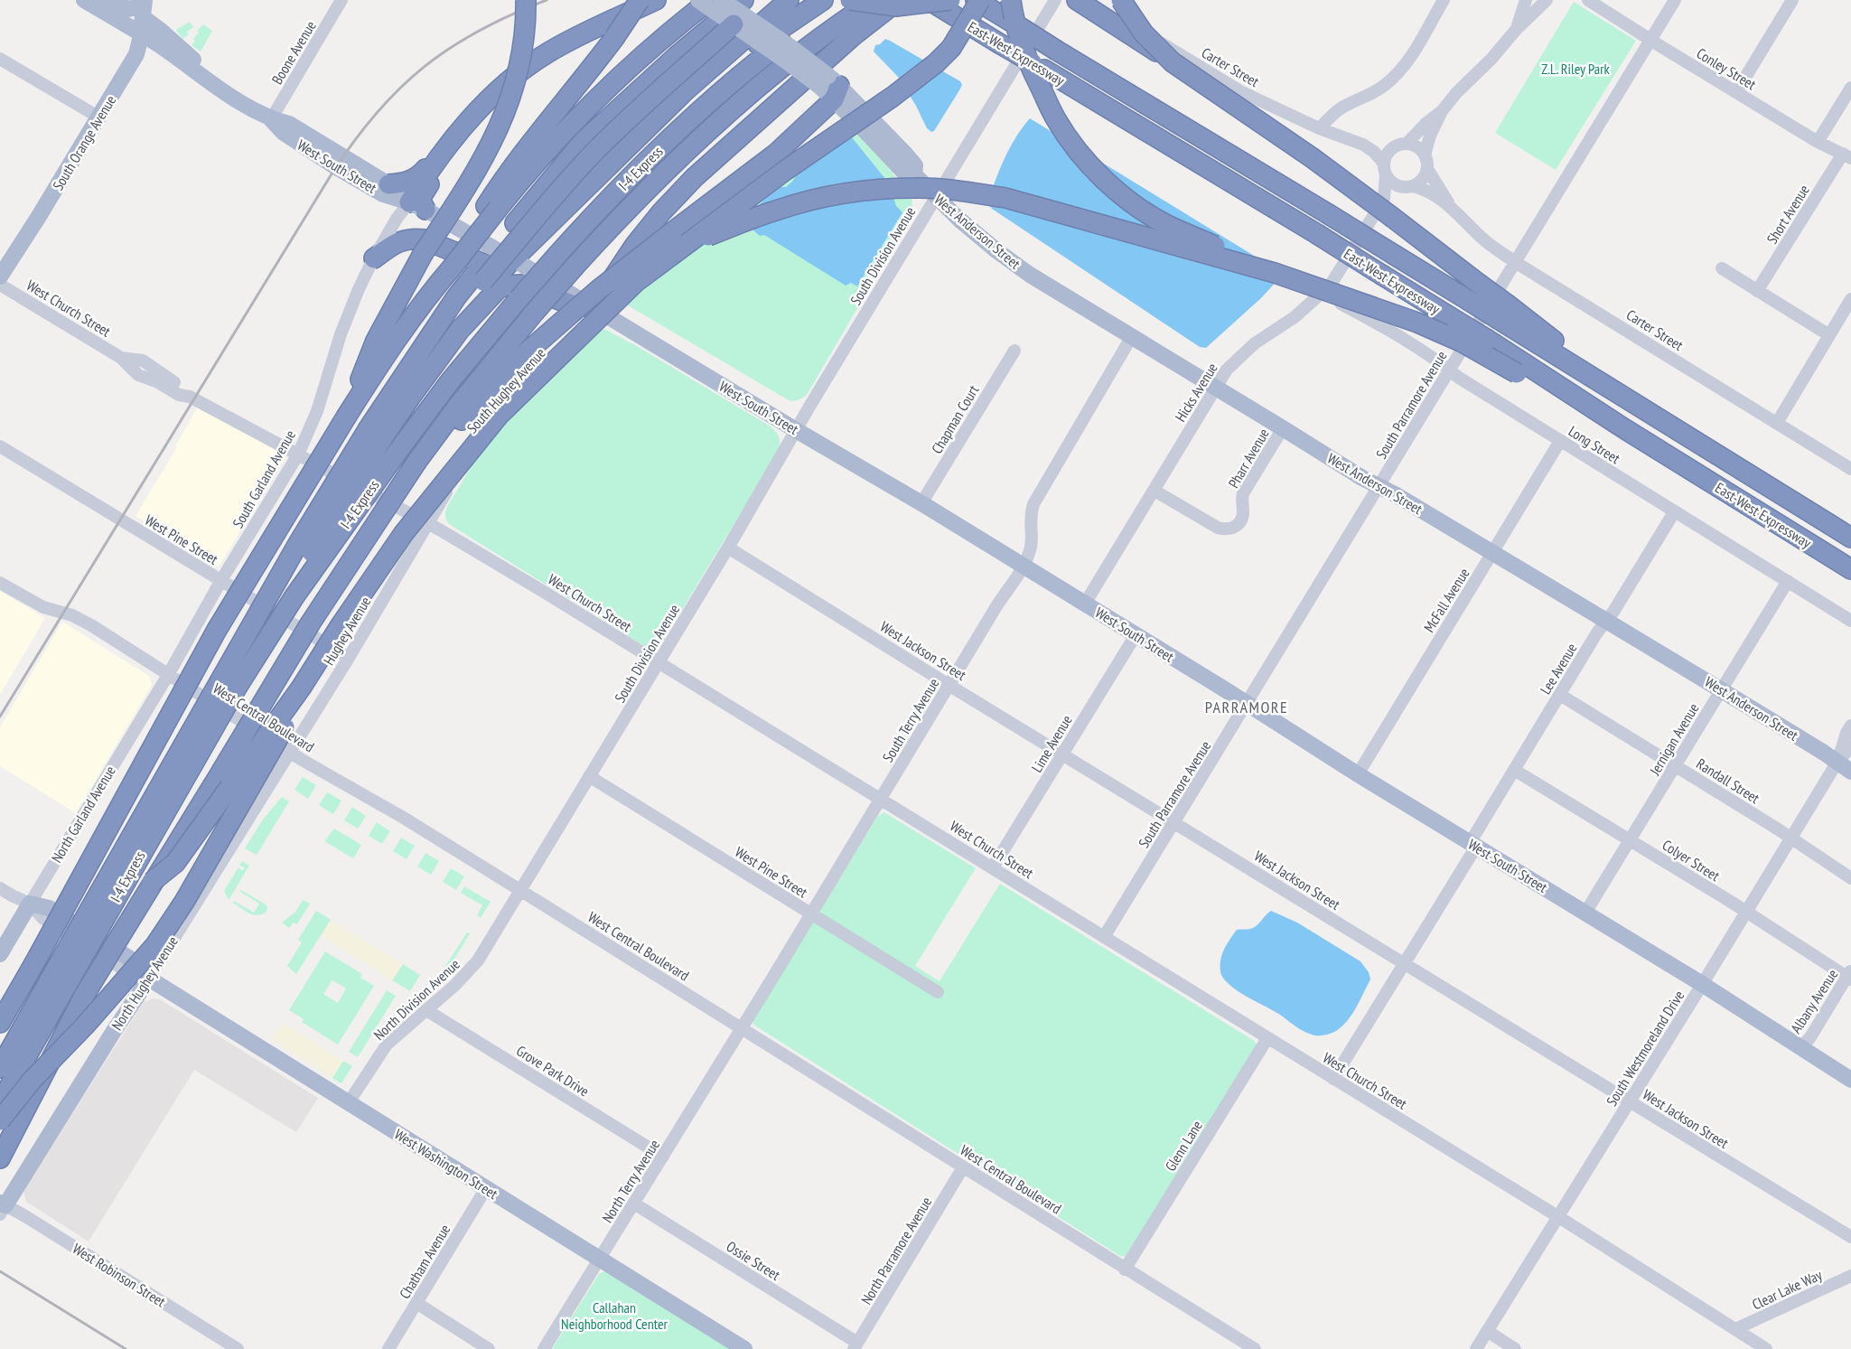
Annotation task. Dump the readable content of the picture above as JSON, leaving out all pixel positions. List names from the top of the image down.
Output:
{
  "streets": {
    "highway": ["East-West Expressway", "I-4 Express"],
    "main road": [
      "South Orange Avenue",
      "West South Street",
      "West Anderson Street",
      "North Garland Avenue",
      "North Hughey Avenue",
      "West Washington Street"
    ],
    "street": [
      "Boone Avenue",
      "Carter Street",
      "Conley Street",
      "Short Avenue",
      "South Division Avenue",
      "West Church Street",
      "South Hughey Avenue",
      "Hicks Avenue",
      "South Parramore Avenue",
      "Chapman Court",
      "Long Street",
      "Pharr Avenue",
      "South Garland Avenue",
      "West Pine Street",
      "McFall Avenue",
      "Hughey Avenue",
      "West Jackson Street",
      "Lee Avenue",
      "West Central Boulevard",
      "South Terry Avenue",
      "Jernigan Avenue",
      "Lime Avenue",
      "Randall Street",
      "Colyer Street",
      "North Division Avenue",
      "Albany Avenue",
      "South Westmoreland Drive",
      "Grove Park Drive",
      "Glenn Lane",
      "North Terry Avenue",
      "North Parramore Avenue",
      "Ossie Street",
      "Chatham Avenue",
      "West Robinson Street",
      "Clear Lake Way"
    ]
  },
  "crossings": [
    ["Boone Avenue", "West South Street"],
    ["Carter Street", "Hicks Avenue"],
    ["Carter Street", "South Parramore Avenue"],
    ["Conley Street", "Short Avenue"],
    ["Conley Street", "South Parramore Avenue"],
    ["South Orange Avenue", "West South Street"],
    ["West South Street", "South Division Avenue"],
    ["West South Street", "South Hughey Avenue"],
    ["West South Street", "Hicks Avenue"],
    ["West South Street", "South Parramore Avenue"],
    ["West South Street", "Chapman Court"],
    ["West South Street", "South Garland Avenue"],
    ["West South Street", "McFall Avenue"],
    ["West South Street", "Lee Avenue"],
    ["West South Street", "South Terry Avenue"],
    ["West South Street", "Jernigan Avenue"],
    ["West South Street", "Lime Avenue"],
    ["West South Street", "Albany Avenue"],
    ["West South Street", "South Westmoreland Drive"],
    ["West Anderson Street", "South Division Avenue"],
    ["West Anderson Street", "Hicks Avenue"],
    ["West Anderson Street", "South Parramore Avenue"],
    ["West Anderson Street", "Pharr Avenue"],
    ["West Anderson Street", "McFall Avenue"],
    ["West Anderson Street", "Lee Avenue"],
    ["West Anderson Street", "South Terry Avenue"],
    ["West Anderson Street", "Jernigan Avenue"],
    ["West Anderson Street", "South Westmoreland Drive"],
    ["South Division Avenue", "West Church Street"],
    ["South Division Avenue", "West Pine Street"],
    ["South Division Avenue", "West Jackson Street"],
    ["South Division Avenue", "West Central Boulevard"],
    ["South Division Avenue", "North Division Avenue"],
    ["West Church Street", "South Hughey Avenue"],
    ["West Church Street", "South Parramore Avenue"],
    ["West Church Street", "South Garland Avenue"],
    ["West Church Street", "Hughey Avenue"],
    ["West Church Street", "Lee Avenue"],
    ["West Church Street", "South Terry Avenue"],
    ["West Church Street", "Lime Avenue"],
    ["West Church Street", "South Westmoreland Drive"],
    ["West Church Street", "Glenn Lane"],
    ["West Church Street", "Clear Lake Way"],
    ["South Hughey Avenue", "Hughey Avenue"],
    ["Hicks Avenue", "Long Street"],
    ["Hicks Avenue", "Pharr Avenue"],
    ["South Parramore Avenue", "Long Street"],
    ["South Parramore Avenue", "West Jackson Street"],
    ["Long Street", "McFall Avenue"],
    ["Long Street", "Lee Avenue"],
    ["Long Street", "Jernigan Avenue"],
    ["South Garland Avenue", "West Pine Street"],
    ["South Garland Avenue", "West Central Boulevard"],
    ["South Garland Avenue", "North Garland Avenue"],
    ["West Pine Street", "Hughey Avenue"],
    ["West Pine Street", "South Terry Avenue"],
    ["Hughey Avenue", "West Central Boulevard"],
    ["Hughey Avenue", "North Hughey Avenue"],
    ["West Jackson Street", "Lee Avenue"],
    ["West Jackson Street", "South Terry Avenue"],
    ["West Jackson Street", "Lime Avenue"],
    ["West Jackson Street", "South Westmoreland Drive"],
    ["Lee Avenue", "Randall Street"],
    ["Lee Avenue", "Colyer Street"],
    ["West Central Boulevard", "South Terry Avenue"],
    ["West Central Boulevard", "North Garland Avenue"],
    ["West Central Boulevard", "North Hughey Avenue"],
    ["West Central Boulevard", "North Division Avenue"],
    ["West Central Boulevard", "Glenn Lane"],
    ["West Central Boulevard", "North Terry Avenue"],
    ["West Central Boulevard", "North Parramore Avenue"],
    ["South Terry Avenue", "North Terry Avenue"],
    ["Jernigan Avenue", "Randall Street"],
    ["Jernigan Avenue", "Colyer Street"],
    ["Randall Street", "South Westmoreland Drive"],
    ["North Garland Avenue", "West Washington Street"],
    ["Colyer Street", "Albany Avenue"],
    ["Colyer Street", "South Westmoreland Drive"],
    ["North Hughey Avenue", "West Washington Street"],
    ["North Hughey Avenue", "West Robinson Street"],
    ["North Division Avenue", "Grove Park Drive"],
    ["North Division Avenue", "West Washington Street"],
    ["Grove Park Drive", "North Terry Avenue"],
    ["West Washington Street", "North Terry Avenue"],
    ["West Washington Street", "Chatham Avenue"],
    ["North Terry Avenue", "Ossie Street"],
    ["North Parramore Avenue", "Ossie Street"]
  ],
  "districts": ["PARRAMORE"],
  "parks": ["Z.L. Riley Park", "Callahan Neighborhood Center"]
}
